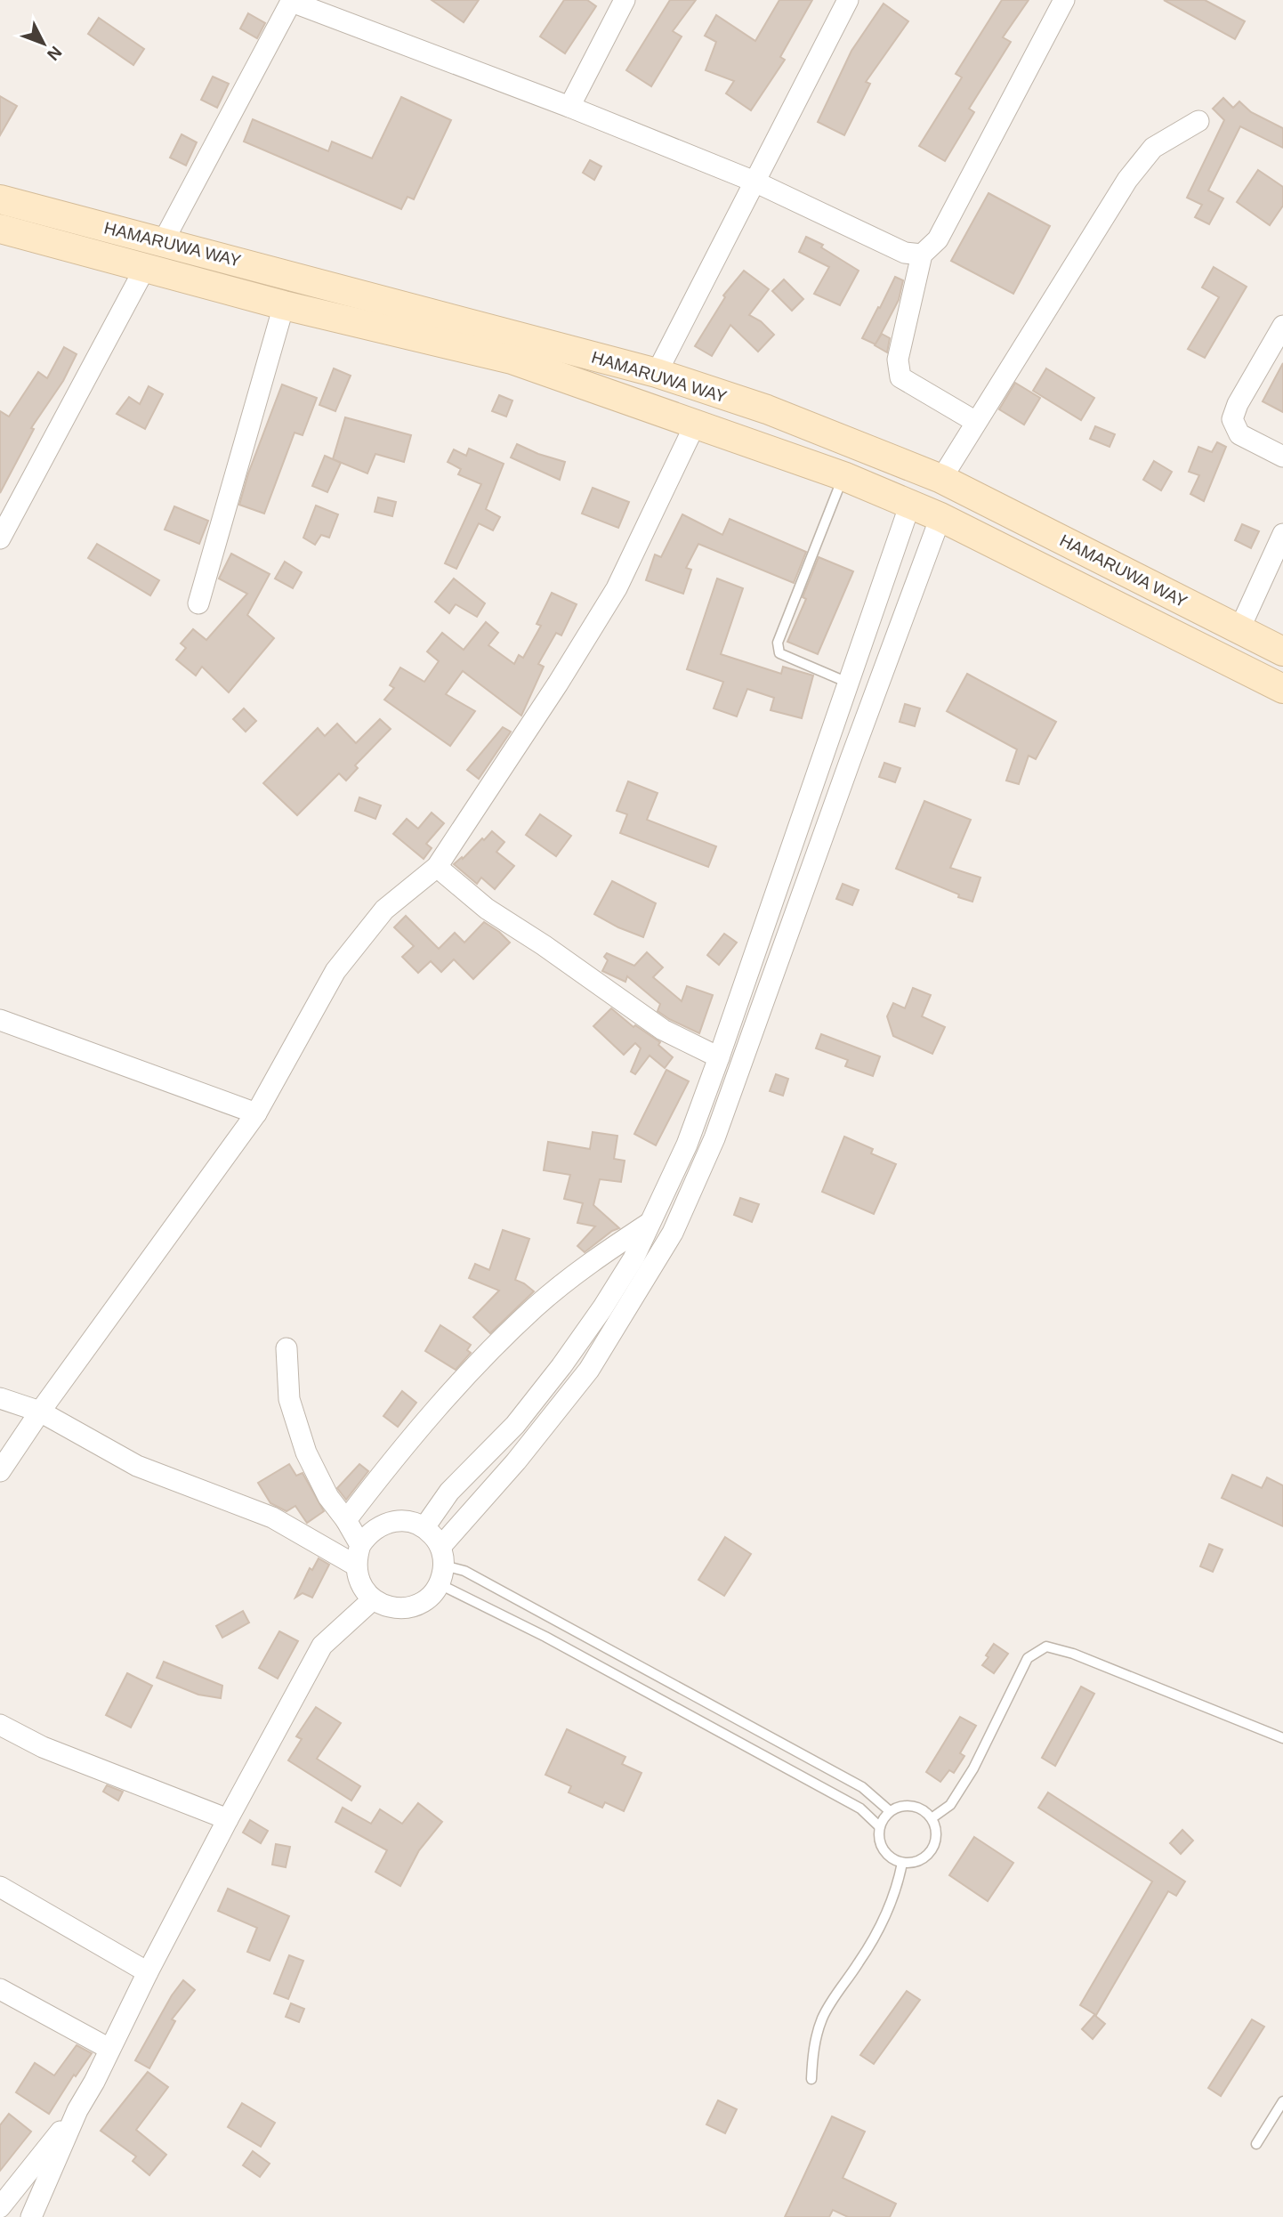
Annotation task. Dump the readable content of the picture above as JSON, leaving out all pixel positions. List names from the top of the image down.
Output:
{
  "streets": {
    "main road": ["HAMARUWA WAY"]
  },
  "north": "bottom right"
}
